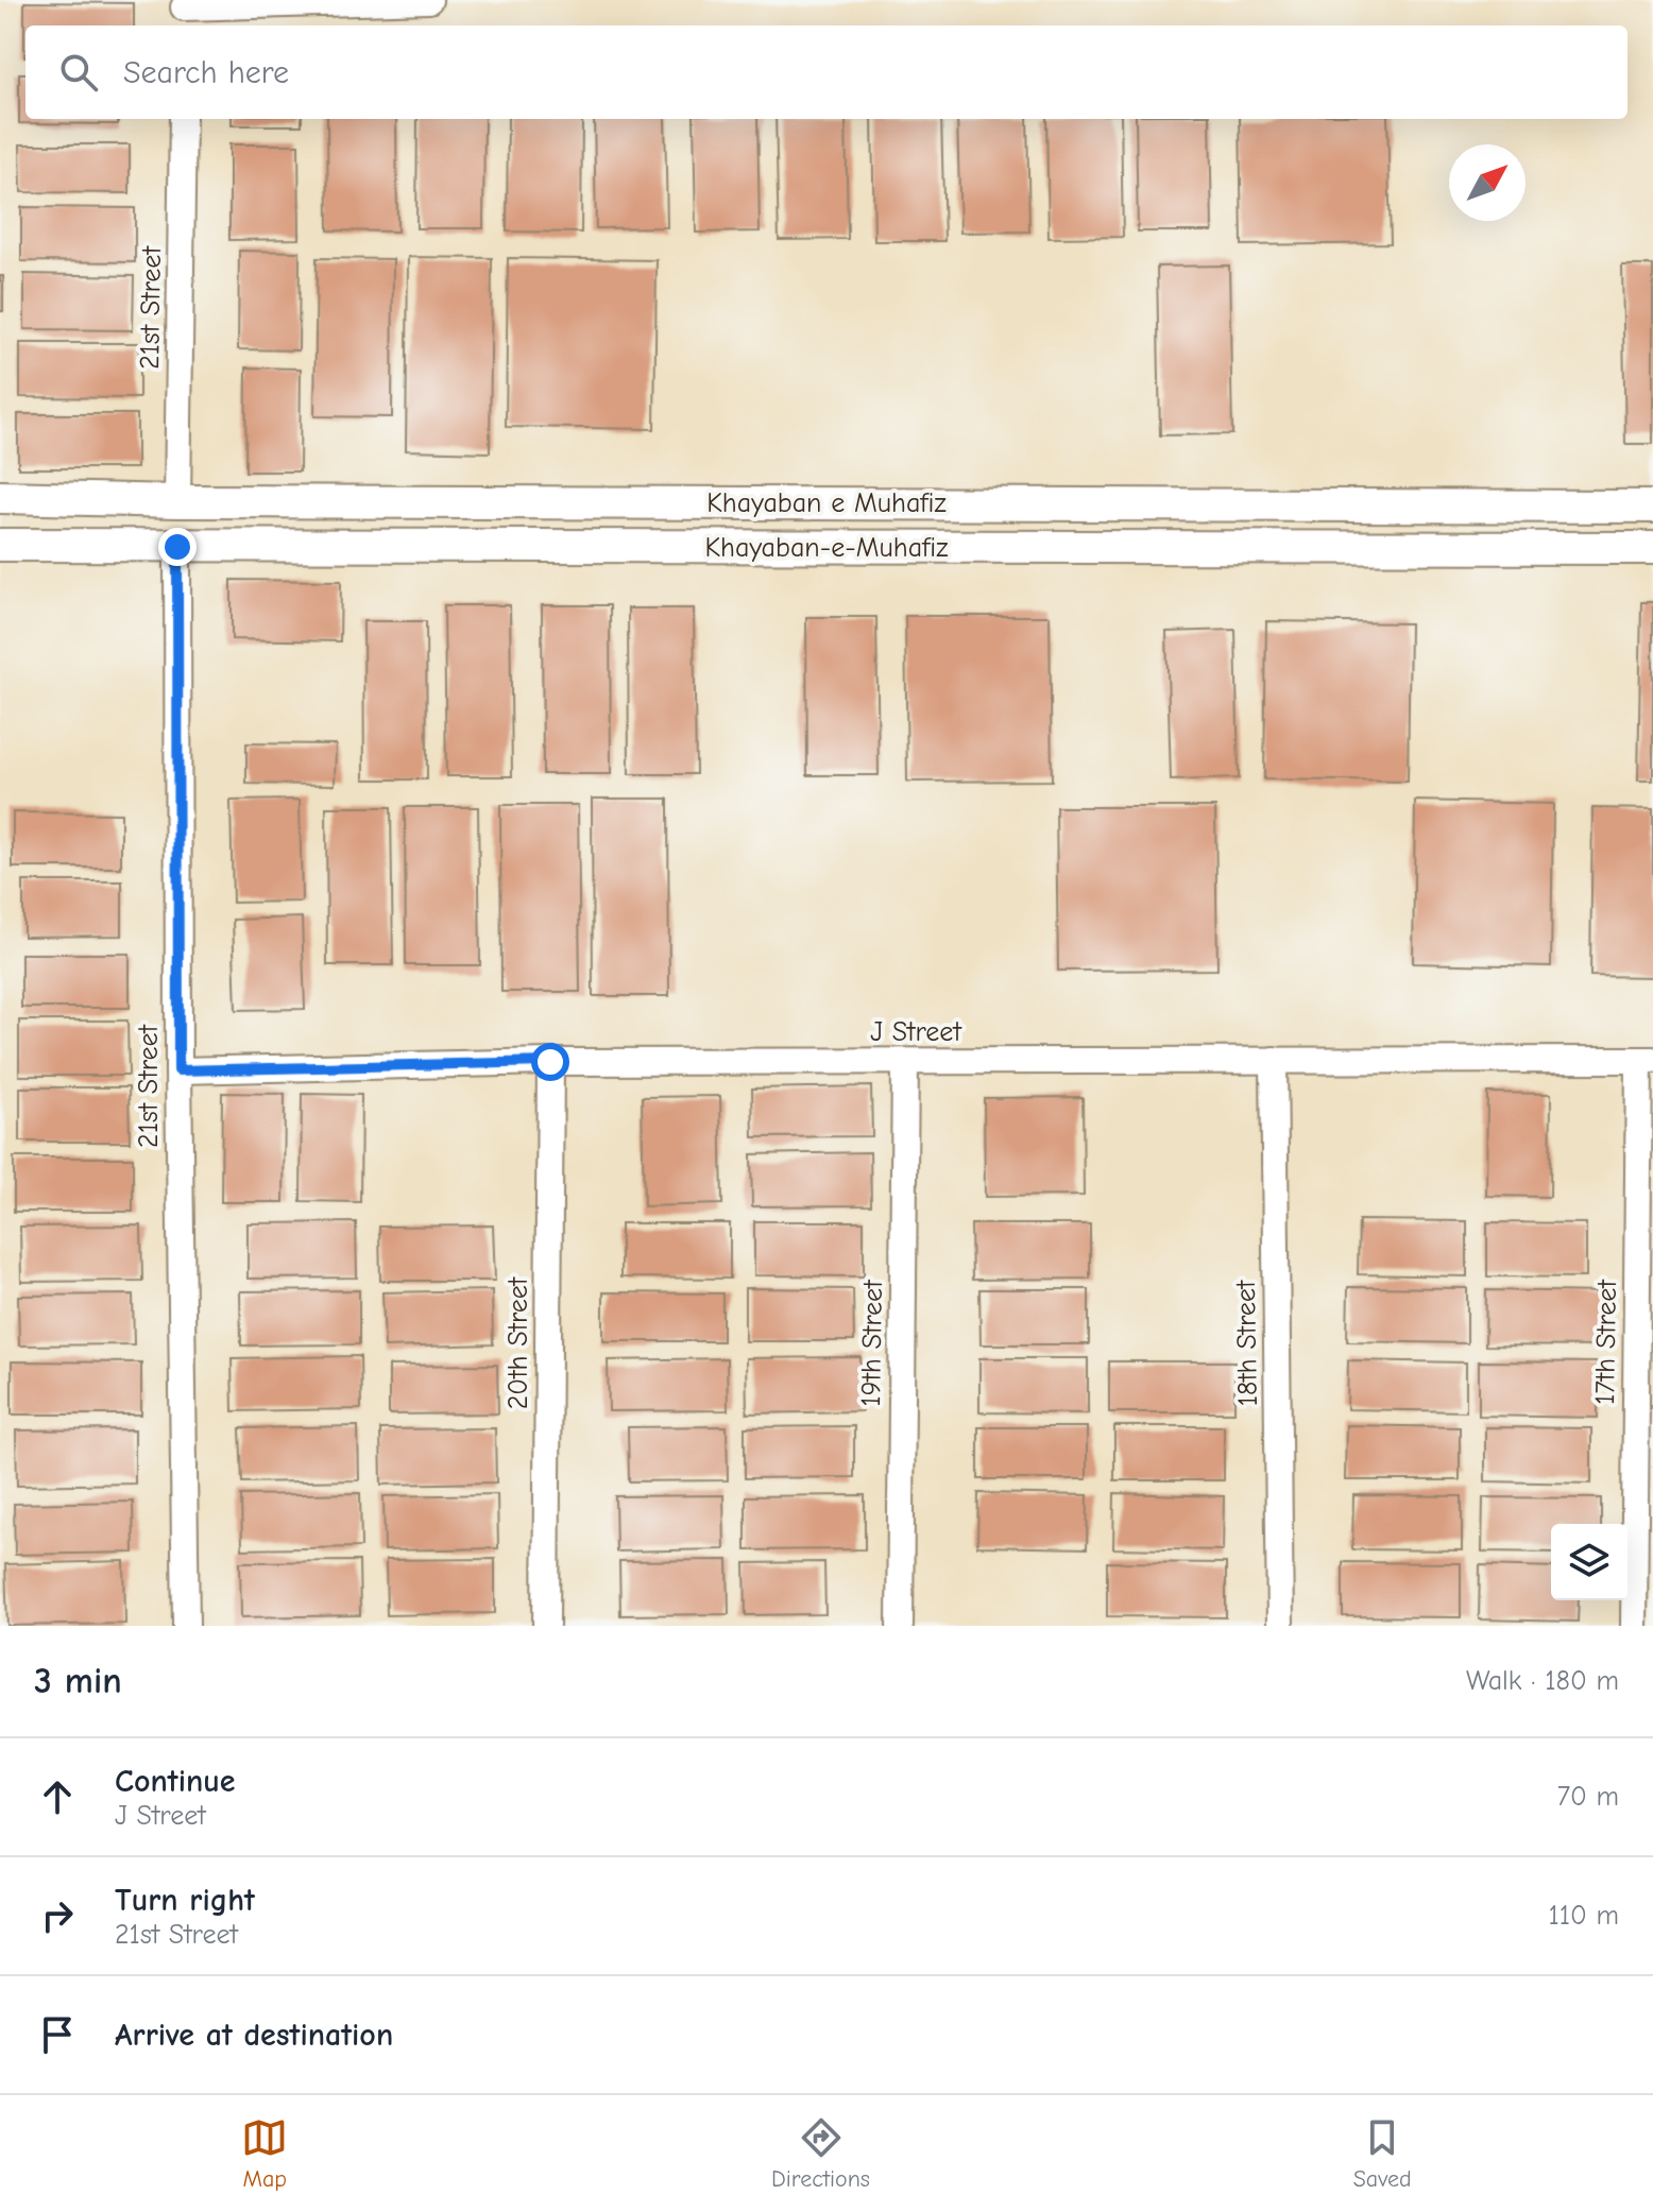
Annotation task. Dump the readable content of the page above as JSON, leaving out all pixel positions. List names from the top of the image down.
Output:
{
  "streets": {
    "street": [
      "21st Street",
      "Khayaban e Muhafiz",
      "Khayaban-e-Muhafiz",
      "J Street",
      "17th Street",
      "20th Street",
      "19th Street",
      "18th Street"
    ]
  },
  "crossings": [
    ["21st Street", "Khayaban e Muhafiz"],
    ["21st Street", "Khayaban-e-Muhafiz"],
    ["21st Street", "J Street"],
    ["J Street", "17th Street"],
    ["J Street", "20th Street"],
    ["J Street", "19th Street"],
    ["J Street", "18th Street"]
  ],
  "north": "top right",
  "page": {
    "search": "Search here",
    "heading": ["3 min", "Walk · 180 m"],
    "list": [
      ["Continue", "J Street", "70 m"],
      ["Turn right", "21st Street", "110 m"],
      "Arrive at destination"
    ],
    "nav": ["Map", "Directions", "Saved"]
  }
}
